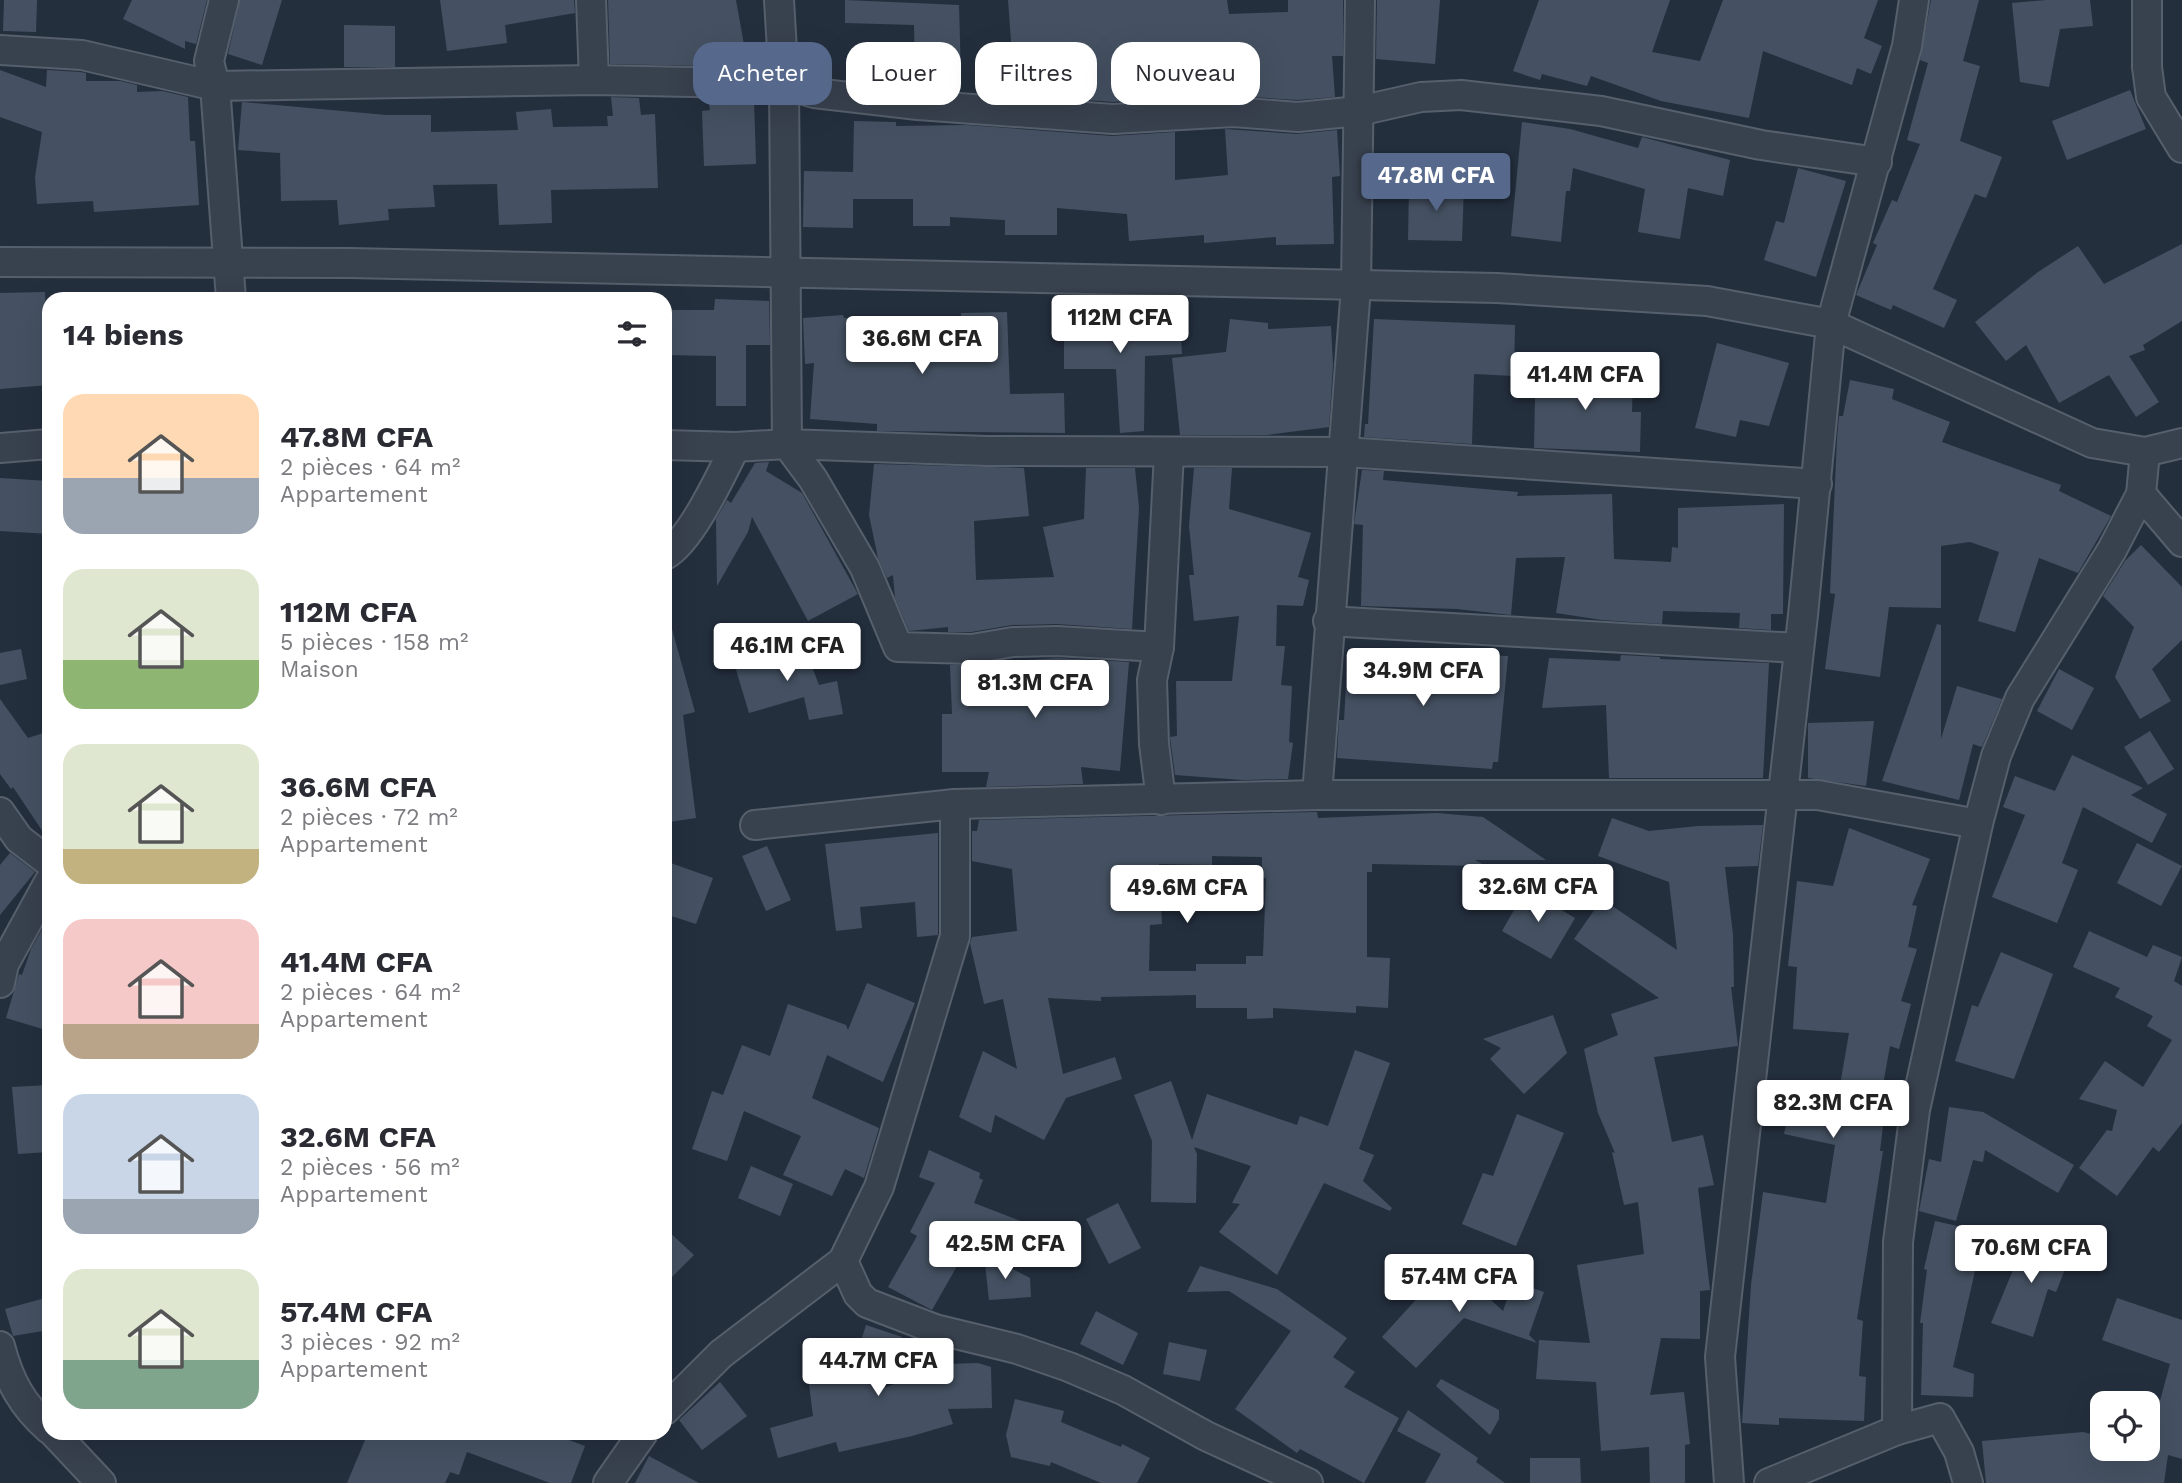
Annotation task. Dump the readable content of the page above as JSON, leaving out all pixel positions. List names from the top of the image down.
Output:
{
  "page": {
    "chip": [
      "Acheter",
      "Louer",
      "Filtres",
      "Nouveau"
    ],
    "price": [
      "47.8M CFA",
      "112M CFA",
      "36.6M CFA",
      "41.4M CFA",
      "46.1M CFA",
      "34.9M CFA",
      "81.3M CFA",
      "32.6M CFA",
      "49.6M CFA",
      "82.3M CFA",
      "42.5M CFA",
      "70.6M CFA",
      "57.4M CFA",
      "44.7M CFA"
    ],
    "heading": "14 biens",
    "list": [
      {
        "name": "47.8M CFA",
        "note": "2 pièces · 64 m² · Appartement"
      },
      {
        "name": "112M CFA",
        "note": "5 pièces · 158 m² · Maison"
      },
      {
        "name": "36.6M CFA",
        "note": "2 pièces · 72 m² · Appartement"
      },
      {
        "name": "41.4M CFA",
        "note": "2 pièces · 64 m² · Appartement"
      },
      {
        "name": "32.6M CFA",
        "note": "2 pièces · 56 m² · Appartement"
      },
      {
        "name": "57.4M CFA",
        "note": "3 pièces · 92 m² · Appartement"
      }
    ]
  }
}
